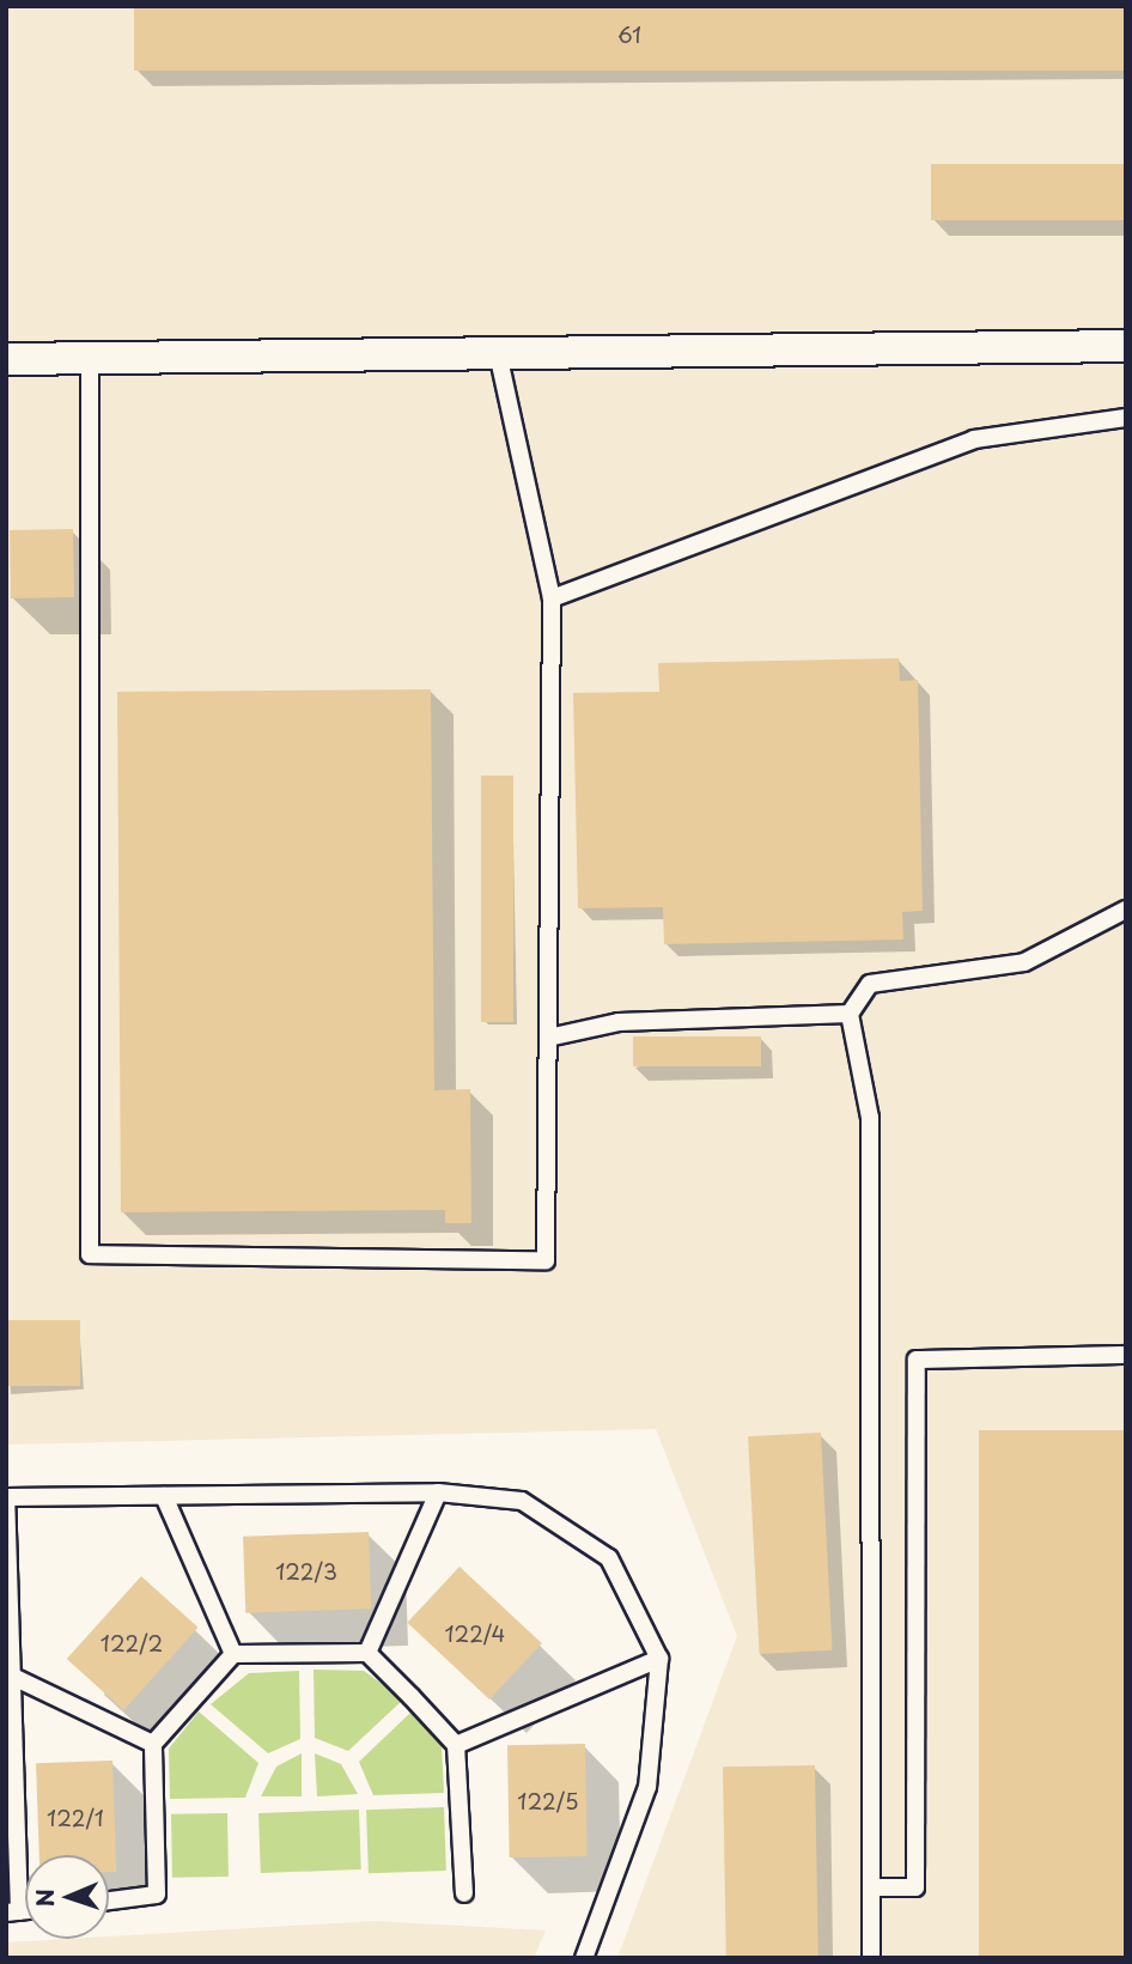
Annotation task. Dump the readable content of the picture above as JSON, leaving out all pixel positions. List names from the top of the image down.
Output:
{
  "house_numbers": [
    "61",
    "122/3",
    "122/4",
    "122/2",
    "122/5",
    "122/1"
  ],
  "north": "left"
}
